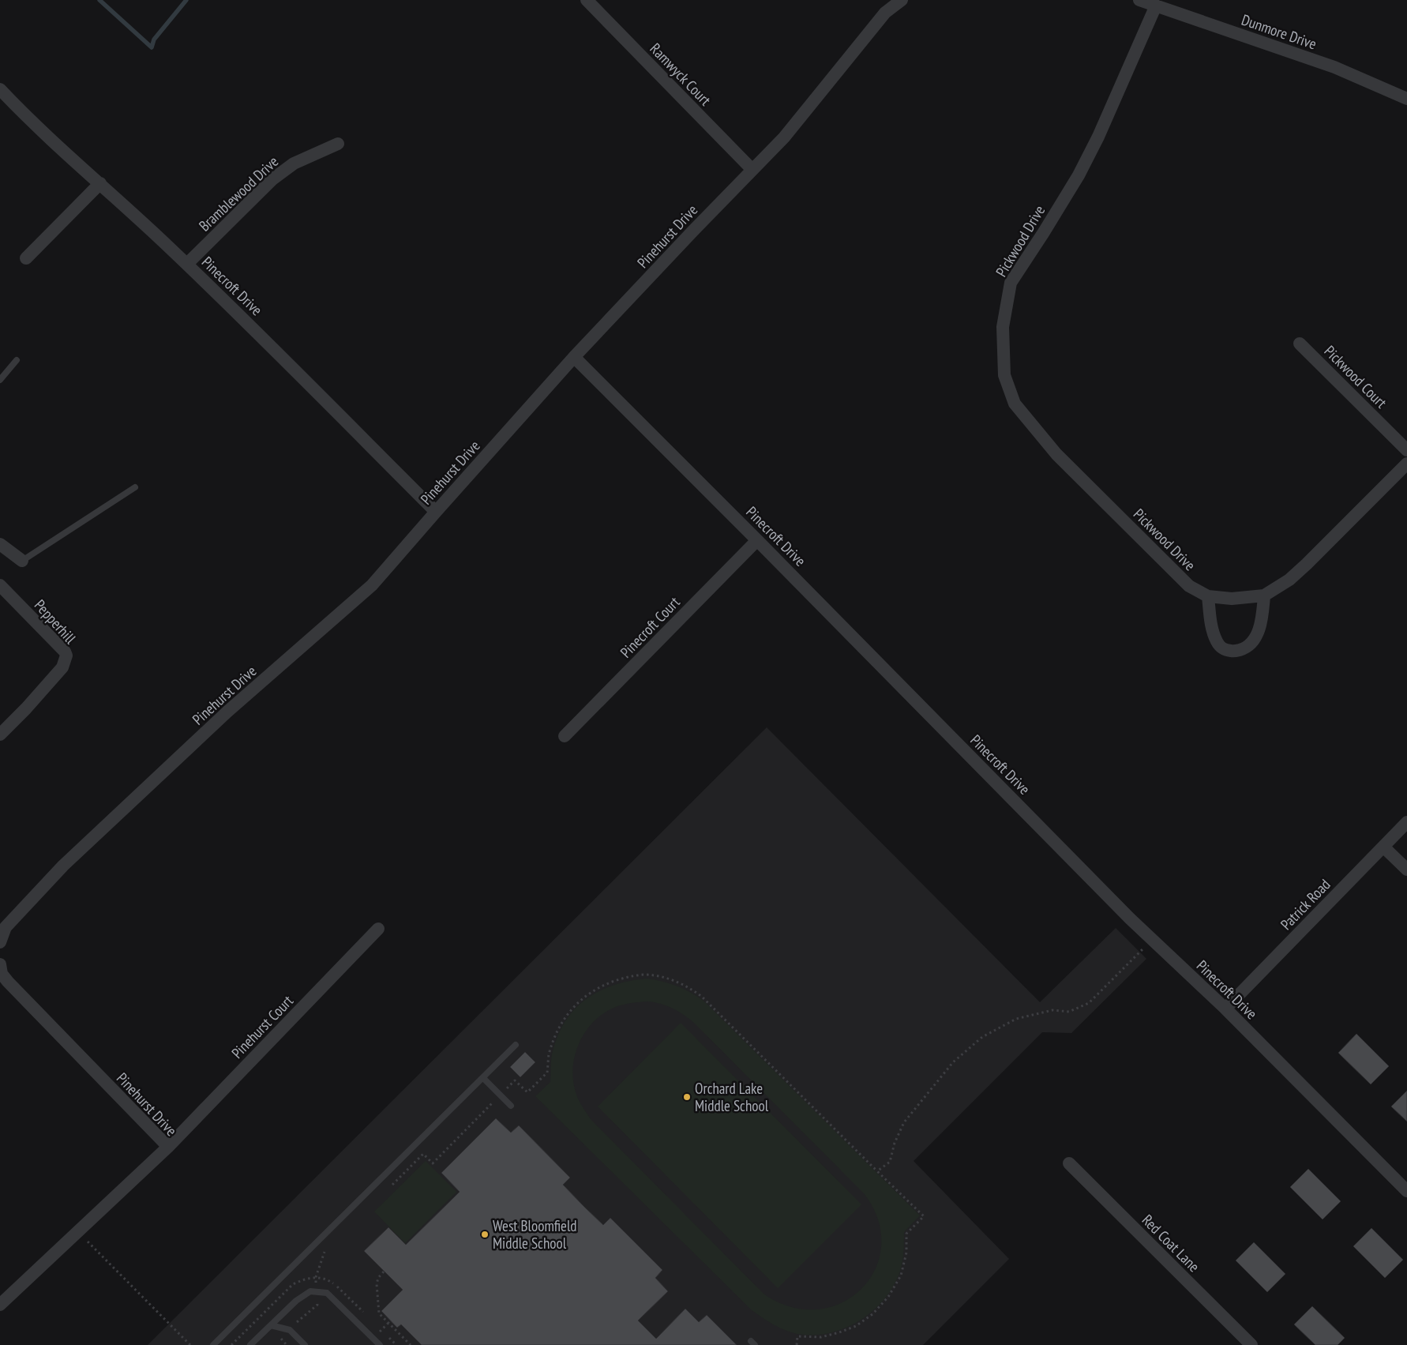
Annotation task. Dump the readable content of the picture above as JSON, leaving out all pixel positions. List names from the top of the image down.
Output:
{
  "streets": {
    "street": [
      "Dunmore Drive",
      "Ramwyck Court",
      "Bramblewood Drive",
      "Pinehurst Drive",
      "Pickwood Drive",
      "Pinecroft Drive",
      "Pickwood Court",
      "Pepperhill",
      "Pinecroft Court",
      "Patrick Road",
      "Pinehurst Court",
      "Red Coat Lane"
    ]
  },
  "crossings": [
    ["Dunmore Drive", "Pickwood Drive"],
    ["Ramwyck Court", "Pinehurst Drive"],
    ["Bramblewood Drive", "Pinecroft Drive"],
    ["Pinehurst Drive", "Pinecroft Drive"],
    ["Pinehurst Drive", "Pinehurst Court"],
    ["Pinecroft Drive", "Pinecroft Court"],
    ["Pinecroft Drive", "Patrick Road"]
  ],
  "places": ["Orchard Lake Middle School", "West Bloomfield Middle School"]
}
